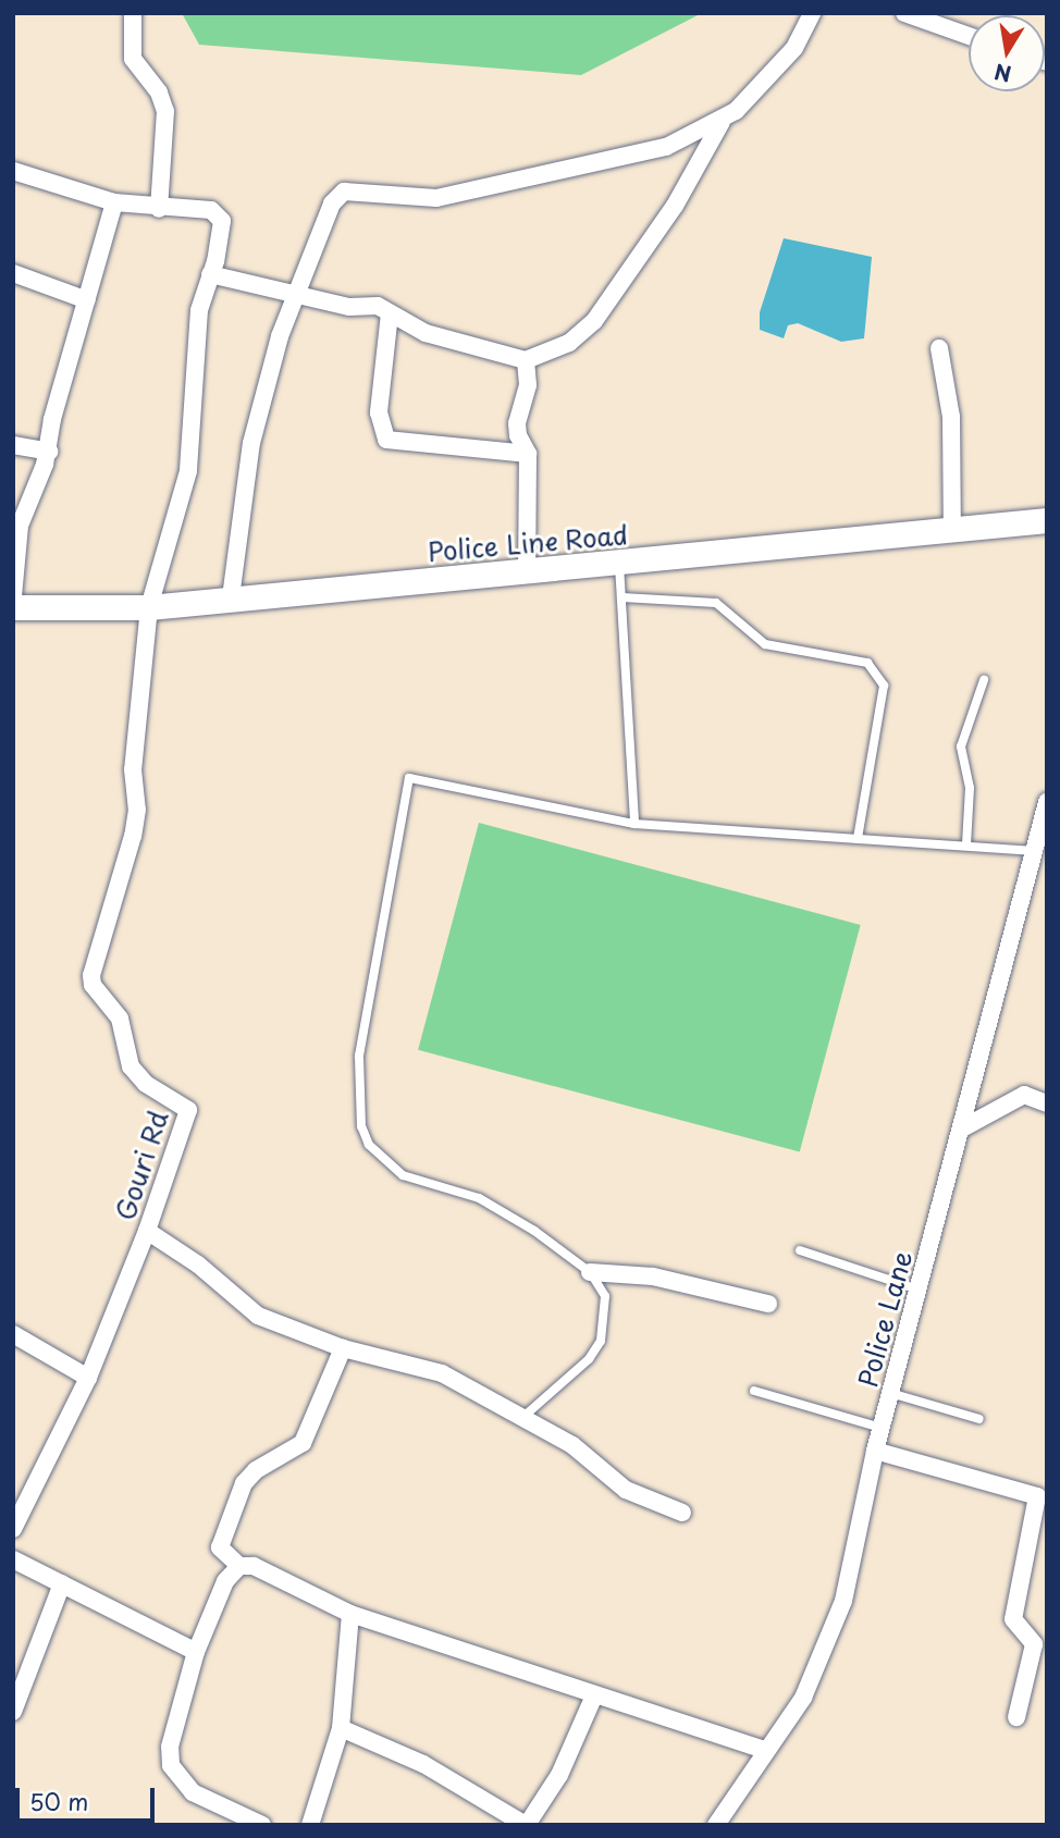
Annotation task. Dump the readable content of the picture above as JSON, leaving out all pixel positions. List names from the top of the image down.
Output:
{
  "streets": {
    "street": ["Police Line Road", "Gouri Rd", "Police Lane"]
  },
  "crossings": [
    ["Police Line Road", "Gouri Rd"]
  ],
  "scale_bar": "50 m",
  "north": "bottom"
}
